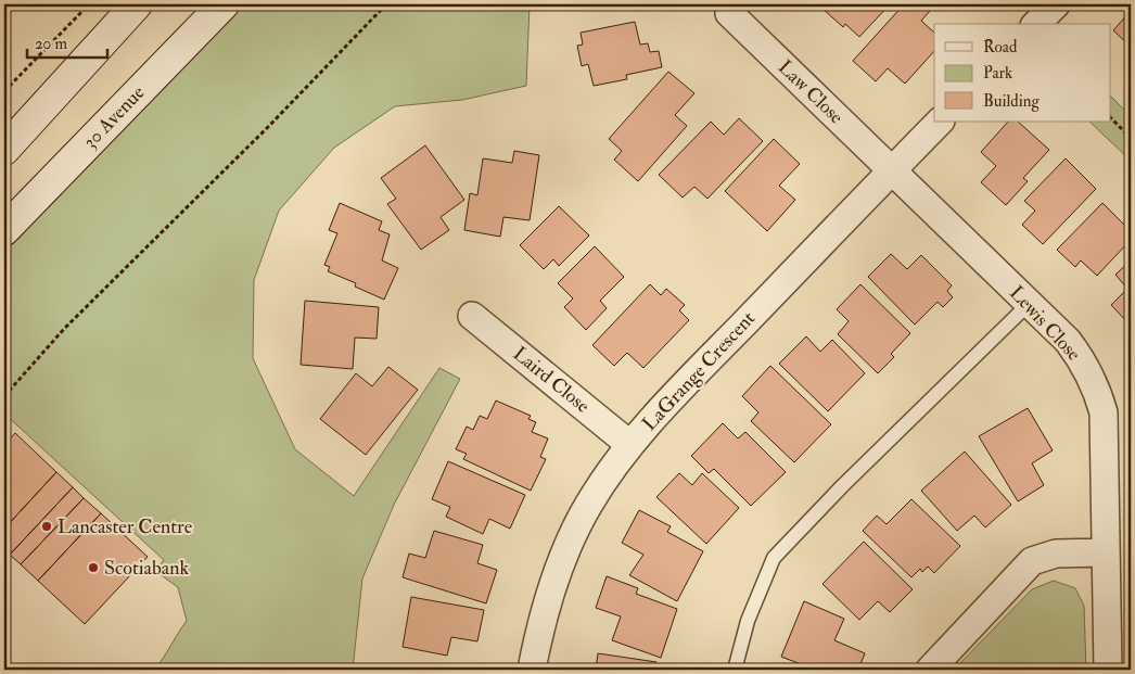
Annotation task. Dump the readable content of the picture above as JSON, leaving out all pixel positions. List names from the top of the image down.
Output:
{
  "streets": {
    "main road": ["30 Avenue"],
    "street": [
      "Law Close",
      "Lewis Close",
      "LaGrange Crescent",
      "Laird Close"
    ]
  },
  "crossings": [
    ["Law Close", "Lewis Close"],
    ["Law Close", "LaGrange Crescent"],
    ["Lewis Close", "LaGrange Crescent"],
    ["LaGrange Crescent", "Laird Close"]
  ],
  "places": ["Lancaster Centre", "Scotiabank"],
  "legend": ["Road", "Park", "Building"],
  "scale_bar": "20 m"
}
